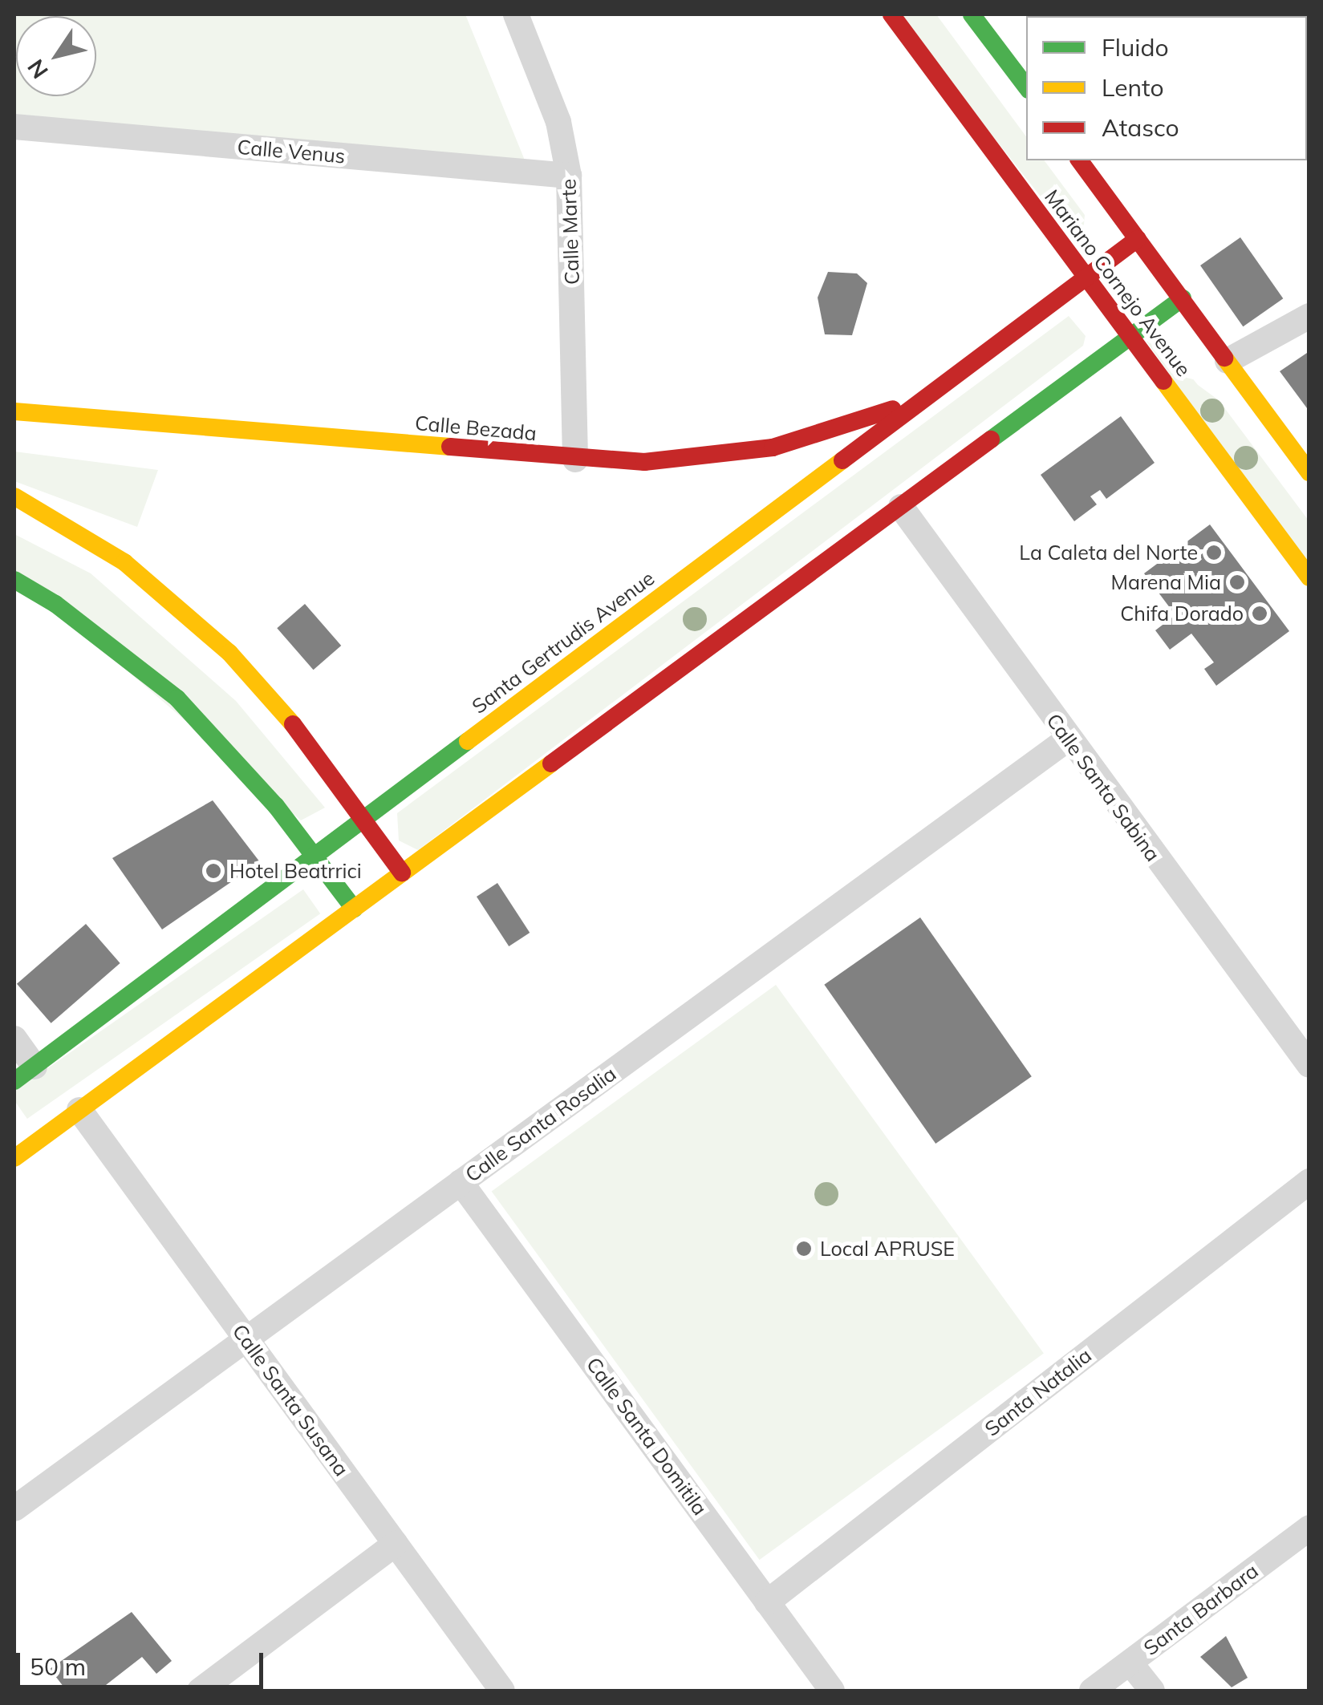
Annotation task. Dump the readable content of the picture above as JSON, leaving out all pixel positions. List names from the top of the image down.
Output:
{
  "streets": {
    "main road": ["Mariano Cornejo Avenue", "Calle Bezada", "Santa Gertrudis Avenue"],
    "street": [
      "Calle Venus",
      "Calle Marte",
      "Calle Santa Sabina",
      "Calle Santa Rosalia",
      "Santa Natalia",
      "Calle Santa Susana",
      "Calle Santa Domitila",
      "Santa Barbara"
    ]
  },
  "crossings": [
    ["Calle Venus", "Calle Marte"],
    ["Calle Marte", "Calle Bezada"],
    ["Mariano Cornejo Avenue", "Santa Gertrudis Avenue"],
    ["Calle Bezada", "Santa Gertrudis Avenue"],
    ["Calle Santa Sabina", "Calle Santa Rosalia"],
    ["Calle Santa Rosalia", "Calle Santa Susana"],
    ["Calle Santa Rosalia", "Calle Santa Domitila"],
    ["Santa Natalia", "Calle Santa Domitila"]
  ],
  "places": [
    "La Caleta del Norte",
    "Marena Mia",
    "Chifa Dorado",
    "Hotel Beatrrici",
    "Local APRUSE"
  ],
  "legend": ["Fluido", "Lento", "Atasco"],
  "scale_bar": "50 m",
  "north": "bottom left"
}
